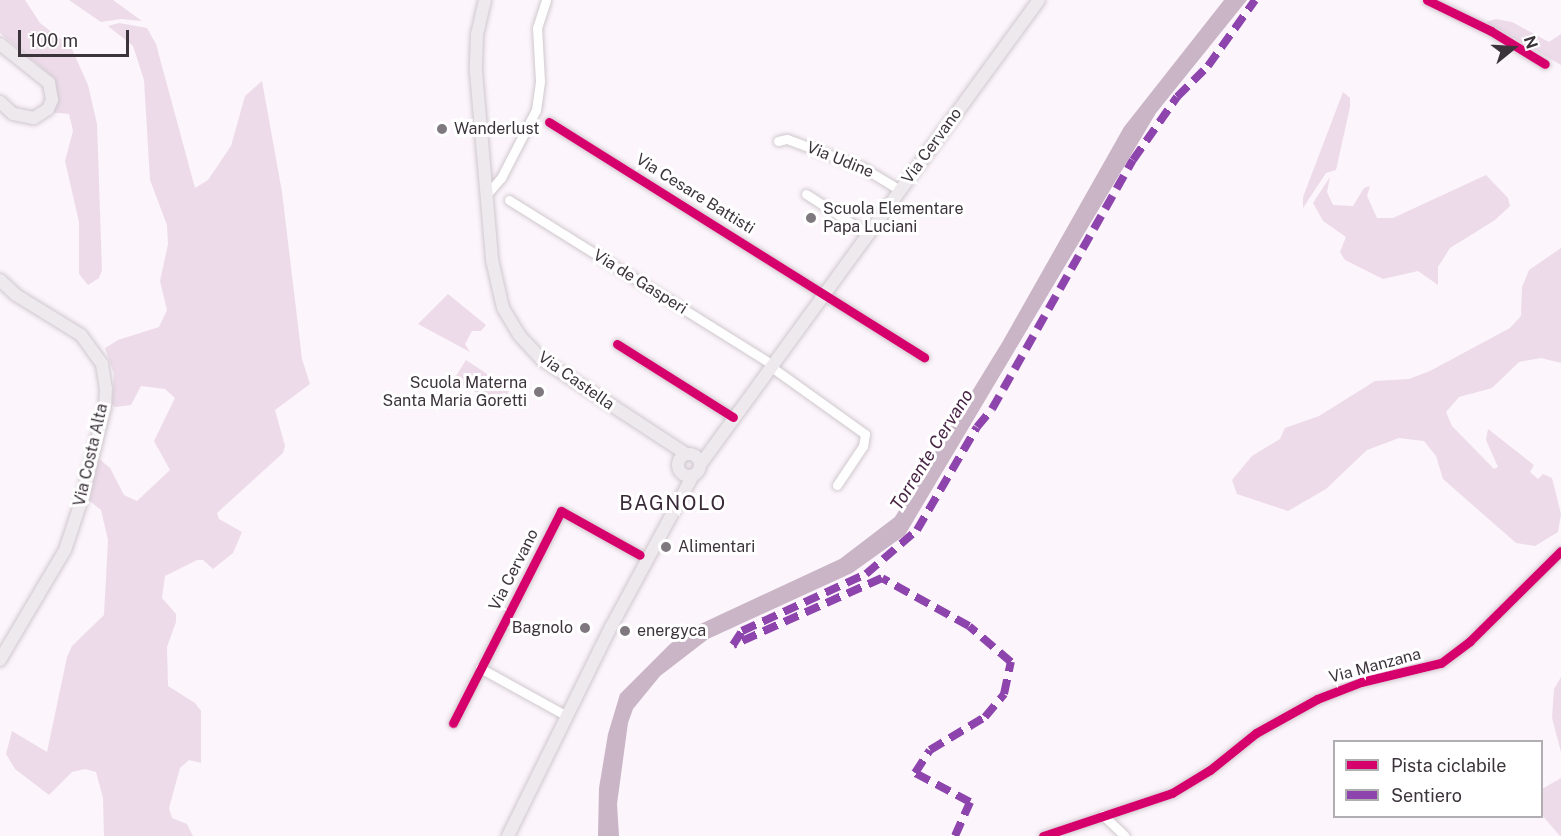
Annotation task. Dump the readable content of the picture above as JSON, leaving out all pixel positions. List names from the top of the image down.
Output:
{
  "streets": {
    "main road": ["Via Cervano", "Via Castella", "Via Costa Alta"],
    "street": [
      "Via Udine",
      "Via Cesare Battisti",
      "Via de Gasperi",
      "Via Manzana"
    ]
  },
  "crossings": [
    ["Via Cervano", "Via Udine"],
    ["Via Cervano", "Via Cesare Battisti"],
    ["Via Cervano", "Via de Gasperi"]
  ],
  "districts": ["BAGNOLO"],
  "water": ["Torrente Cervano"],
  "places": [
    "Wanderlust",
    "Scuola Elementare Papa Luciani",
    "Scuola Materna Santa Maria Goretti",
    "Alimentari",
    "Bagnolo",
    "energyca"
  ],
  "legend": ["Pista ciclabile", "Sentiero"],
  "scale_bar": "100 m",
  "north": "right"
}
